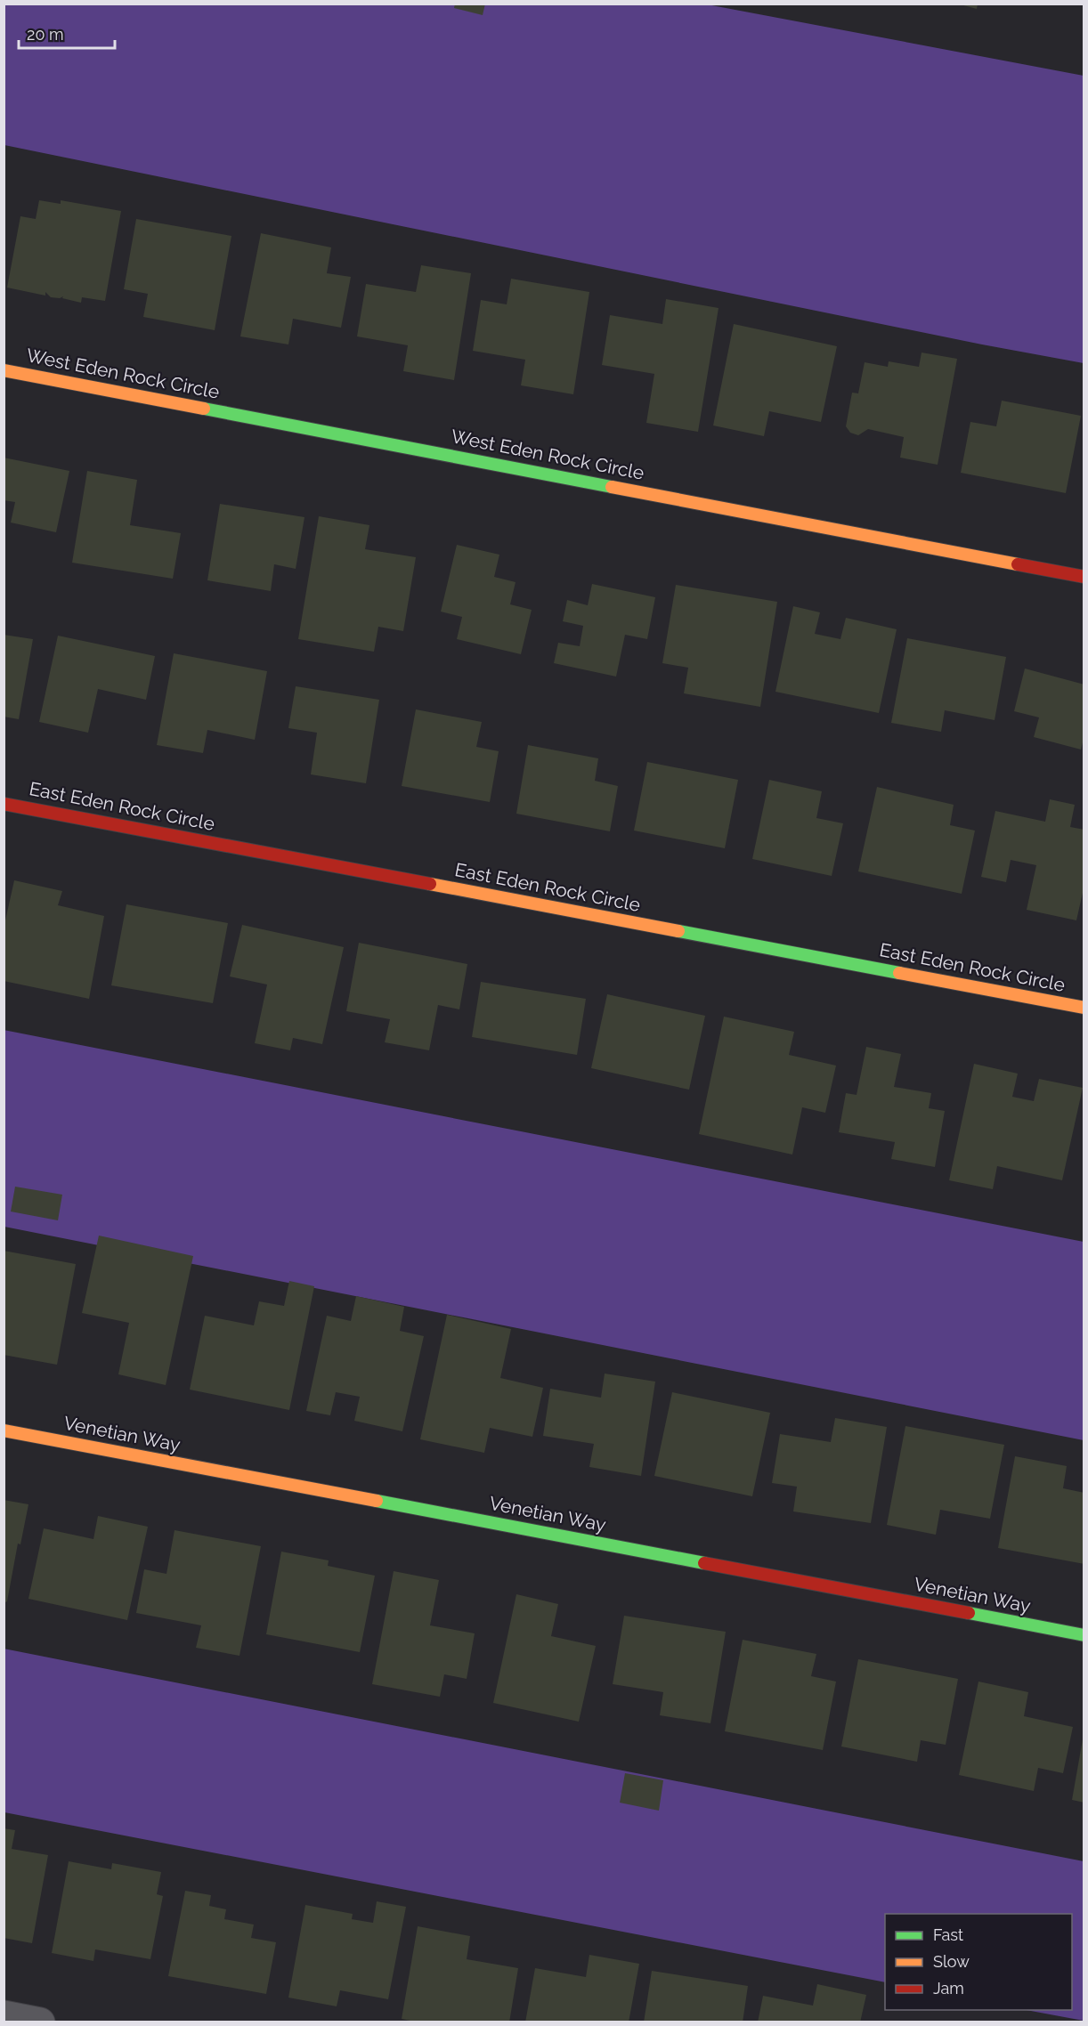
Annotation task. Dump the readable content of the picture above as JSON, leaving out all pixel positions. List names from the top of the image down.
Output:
{
  "streets": {
    "street": ["West Eden Rock Circle", "East Eden Rock Circle", "Venetian Way"]
  },
  "legend": ["Fast", "Slow", "Jam"],
  "scale_bar": "20 m"
}
